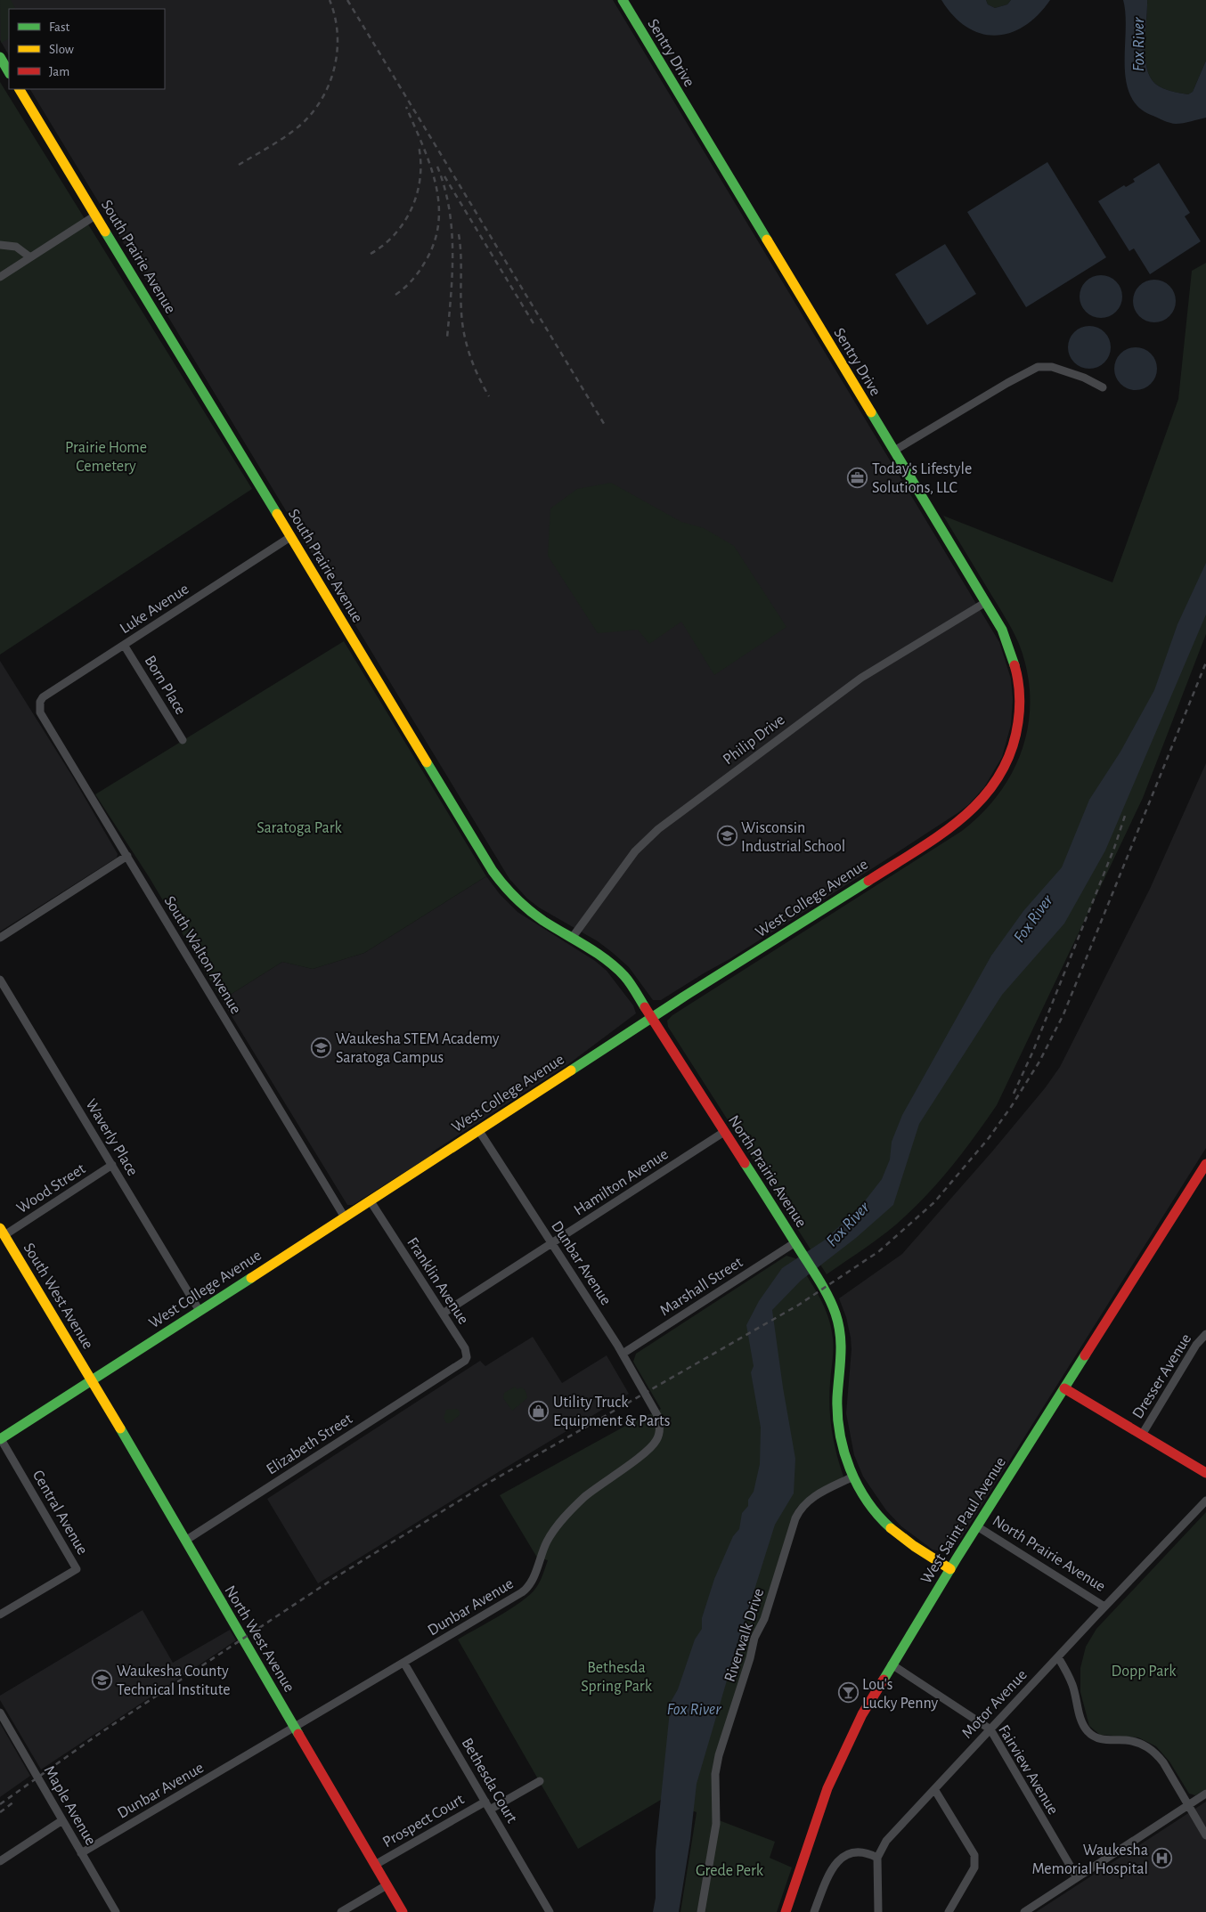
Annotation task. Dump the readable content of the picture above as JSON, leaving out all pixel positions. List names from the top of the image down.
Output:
{
  "streets": {
    "street": [
      "Sentry Drive",
      "South Prairie Avenue",
      "Luke Avenue",
      "Born Place",
      "Philip Drive",
      "West College Avenue",
      "South Walton Avenue",
      "Waverly Place",
      "North Prairie Avenue",
      "Hamilton Avenue",
      "Wood Street",
      "Dunbar Avenue",
      "Franklin Avenue",
      "Marshall Street",
      "South West Avenue",
      "Dresser Avenue",
      "Elizabeth Street",
      "Central Avenue",
      "West Saint Paul Avenue",
      "Riverwalk Drive",
      "North West Avenue",
      "Motor Avenue",
      "Fairview Avenue",
      "Bethesda Court",
      "Maple Avenue",
      "Prospect Court"
    ]
  },
  "crossings": [
    ["Sentry Drive", "Philip Drive"],
    ["Sentry Drive", "West College Avenue"],
    ["South Prairie Avenue", "Luke Avenue"],
    ["South Prairie Avenue", "Philip Drive"],
    ["South Prairie Avenue", "West College Avenue"],
    ["South Prairie Avenue", "North Prairie Avenue"],
    ["Luke Avenue", "Born Place"],
    ["Luke Avenue", "South Walton Avenue"],
    ["West College Avenue", "South Walton Avenue"],
    ["West College Avenue", "Waverly Place"],
    ["West College Avenue", "North Prairie Avenue"],
    ["West College Avenue", "Dunbar Avenue"],
    ["West College Avenue", "Franklin Avenue"],
    ["West College Avenue", "South West Avenue"],
    ["West College Avenue", "Central Avenue"],
    ["West College Avenue", "North West Avenue"],
    ["Waverly Place", "Wood Street"],
    ["North Prairie Avenue", "Hamilton Avenue"],
    ["North Prairie Avenue", "Marshall Street"],
    ["North Prairie Avenue", "West Saint Paul Avenue"],
    ["North Prairie Avenue", "Riverwalk Drive"],
    ["North Prairie Avenue", "Motor Avenue"],
    ["Hamilton Avenue", "Dunbar Avenue"],
    ["Hamilton Avenue", "Franklin Avenue"],
    ["Wood Street", "South West Avenue"],
    ["Dunbar Avenue", "Marshall Street"],
    ["Dunbar Avenue", "North West Avenue"],
    ["Dunbar Avenue", "Bethesda Court"],
    ["Dunbar Avenue", "Maple Avenue"],
    ["Franklin Avenue", "Elizabeth Street"],
    ["South West Avenue", "North West Avenue"],
    ["Elizabeth Street", "North West Avenue"],
    ["West Saint Paul Avenue", "Fairview Avenue"],
    ["North West Avenue", "Prospect Court"],
    ["Motor Avenue", "Fairview Avenue"],
    ["Bethesda Court", "Prospect Court"]
  ],
  "water": ["Fox River"],
  "parks": [
    "Prairie Home Cemetery",
    "Saratoga Park",
    "Bethesda Spring Park",
    "Dopp Park",
    "Grede Perk"
  ],
  "places": {
    "office": ["Today's Lifestyle Solutions, LLC"],
    "school or university": ["Wisconsin Industrial School", "Waukesha STEM Academy Saratoga Campus", "Waukesha County Technical Institute"],
    "shop": ["Utility Truck Equipment & Parts"],
    "bar": ["Lou's Lucky Penny"],
    "hospital": ["Waukesha Memorial Hospital"]
  },
  "legend": ["Fast", "Slow", "Jam"]
}
